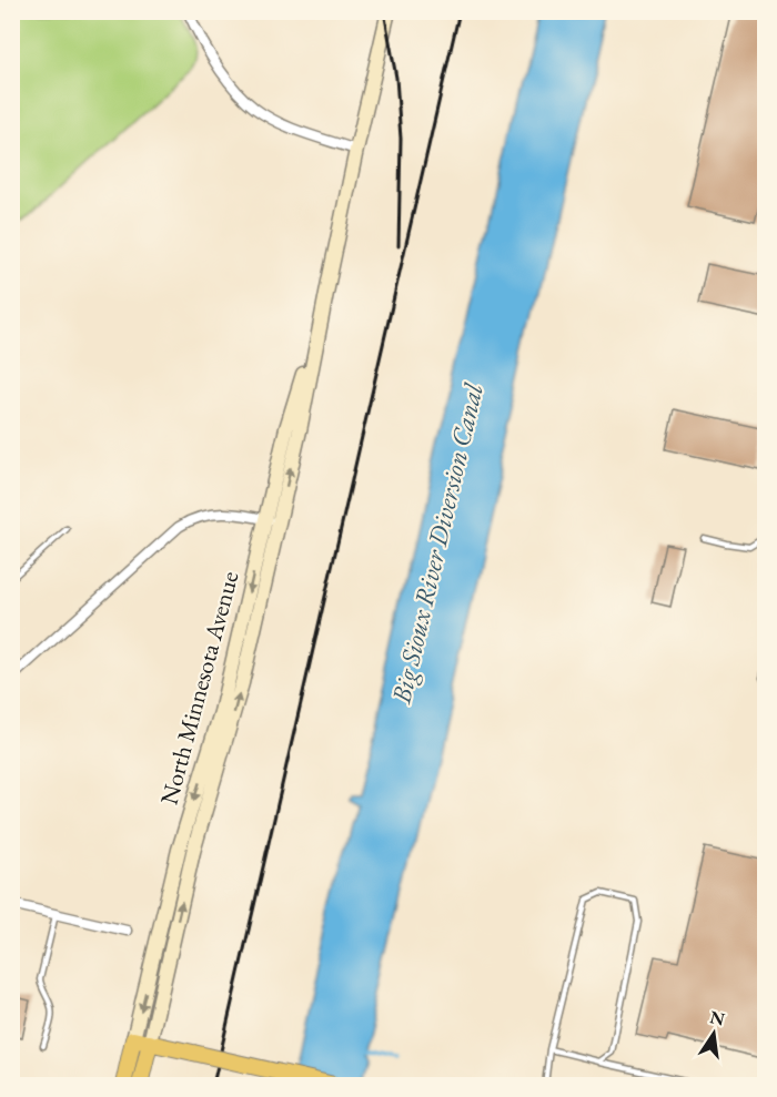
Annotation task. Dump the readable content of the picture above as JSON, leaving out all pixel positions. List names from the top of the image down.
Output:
{
  "streets": {
    "main road": ["North Minnesota Avenue"]
  },
  "water": ["Big Sioux River Diversion Canal"],
  "north": "top"
}
